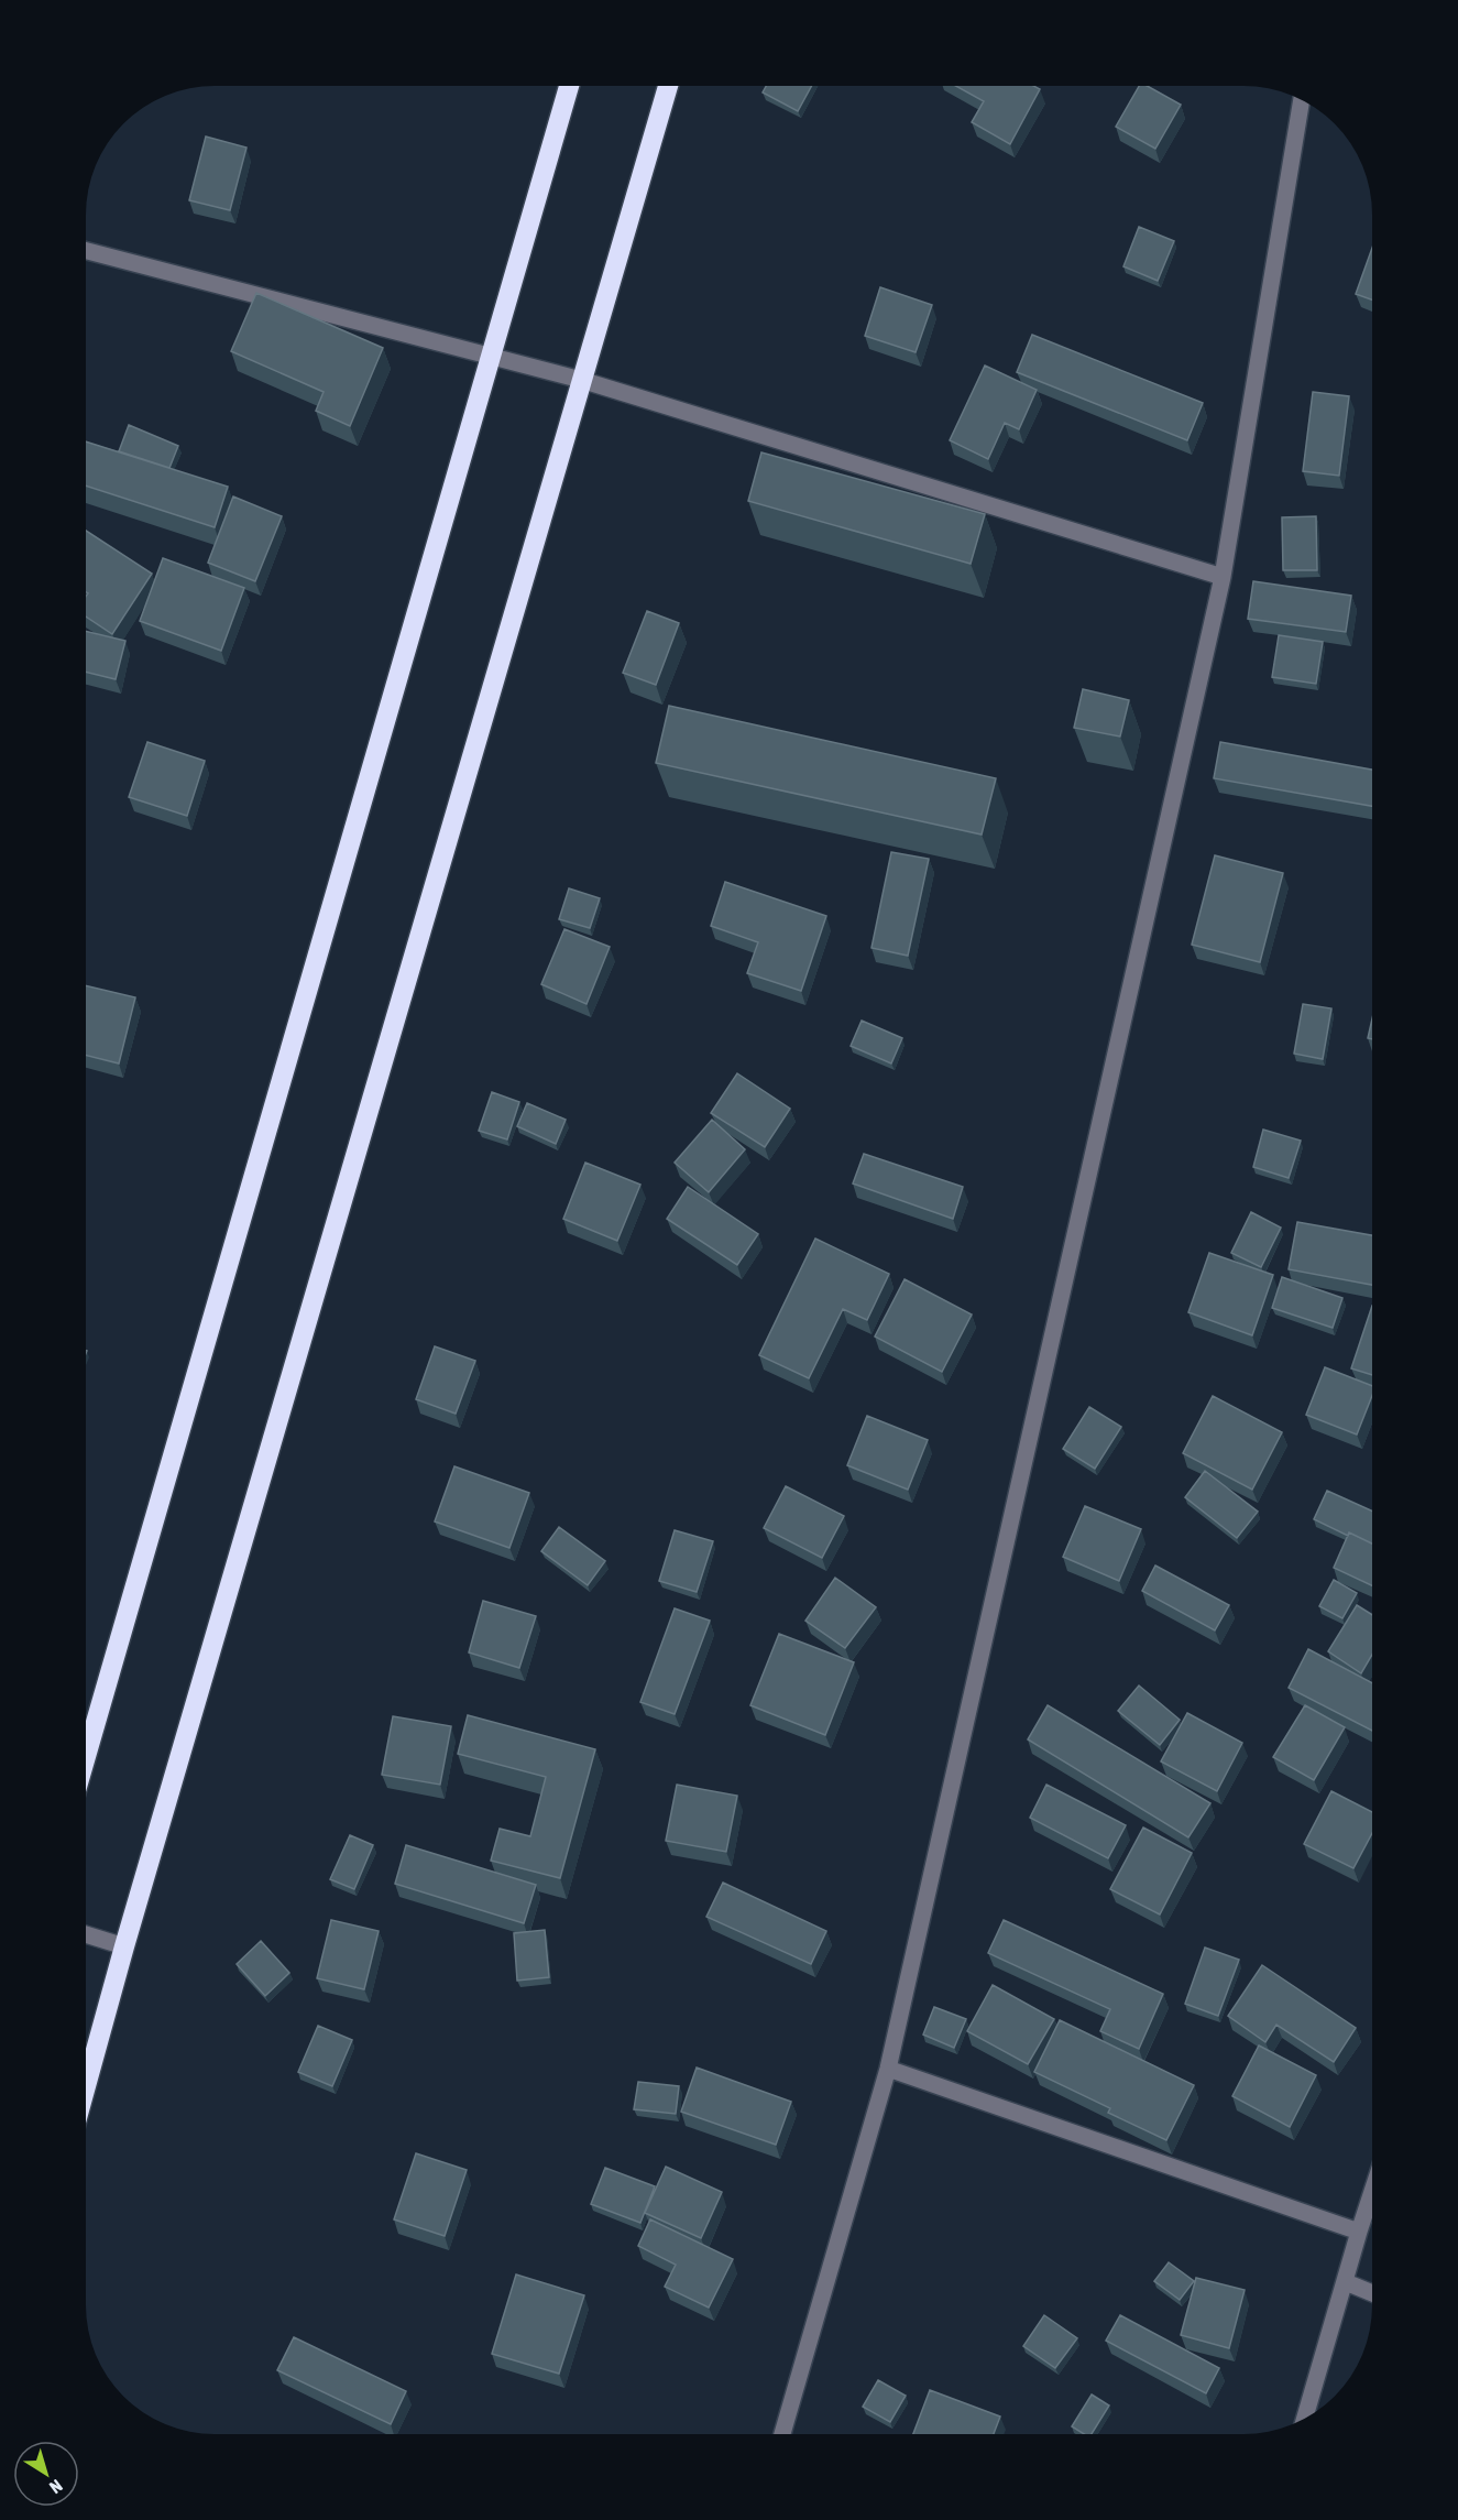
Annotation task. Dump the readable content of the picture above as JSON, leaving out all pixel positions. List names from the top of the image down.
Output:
{
  "north": "bottom right"
}
